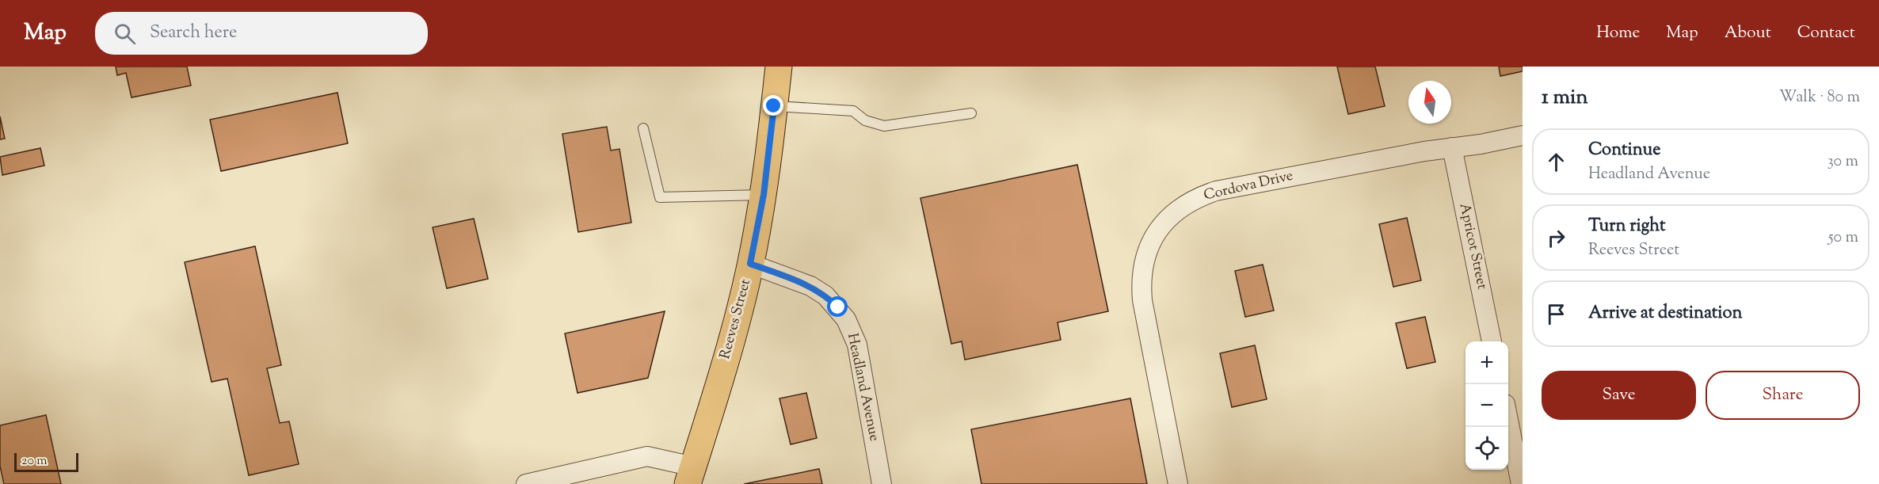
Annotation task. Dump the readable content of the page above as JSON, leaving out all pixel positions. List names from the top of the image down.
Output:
{
  "streets": {
    "main road": ["Reeves Street"],
    "street": ["Cordova Drive", "Apricot Street", "Headland Avenue"]
  },
  "crossings": [
    ["Cordova Drive", "Apricot Street"],
    ["Reeves Street", "Headland Avenue"]
  ],
  "scale_bar": "20 m",
  "north": "top",
  "page": {
    "header": "Map",
    "search": "Search here",
    "nav": [
      "Home",
      "Map",
      "About",
      "Contact"
    ],
    "heading": ["1 min", "Walk · 80 m"],
    "list": [
      ["Continue", "Headland Avenue", "30 m"],
      ["Turn right", "Reeves Street", "50 m"],
      "Arrive at destination"
    ],
    "map_buttons": ["+", "−"],
    "buttons": ["Save", "Share"],
    "scale": "20 m"
  }
}
